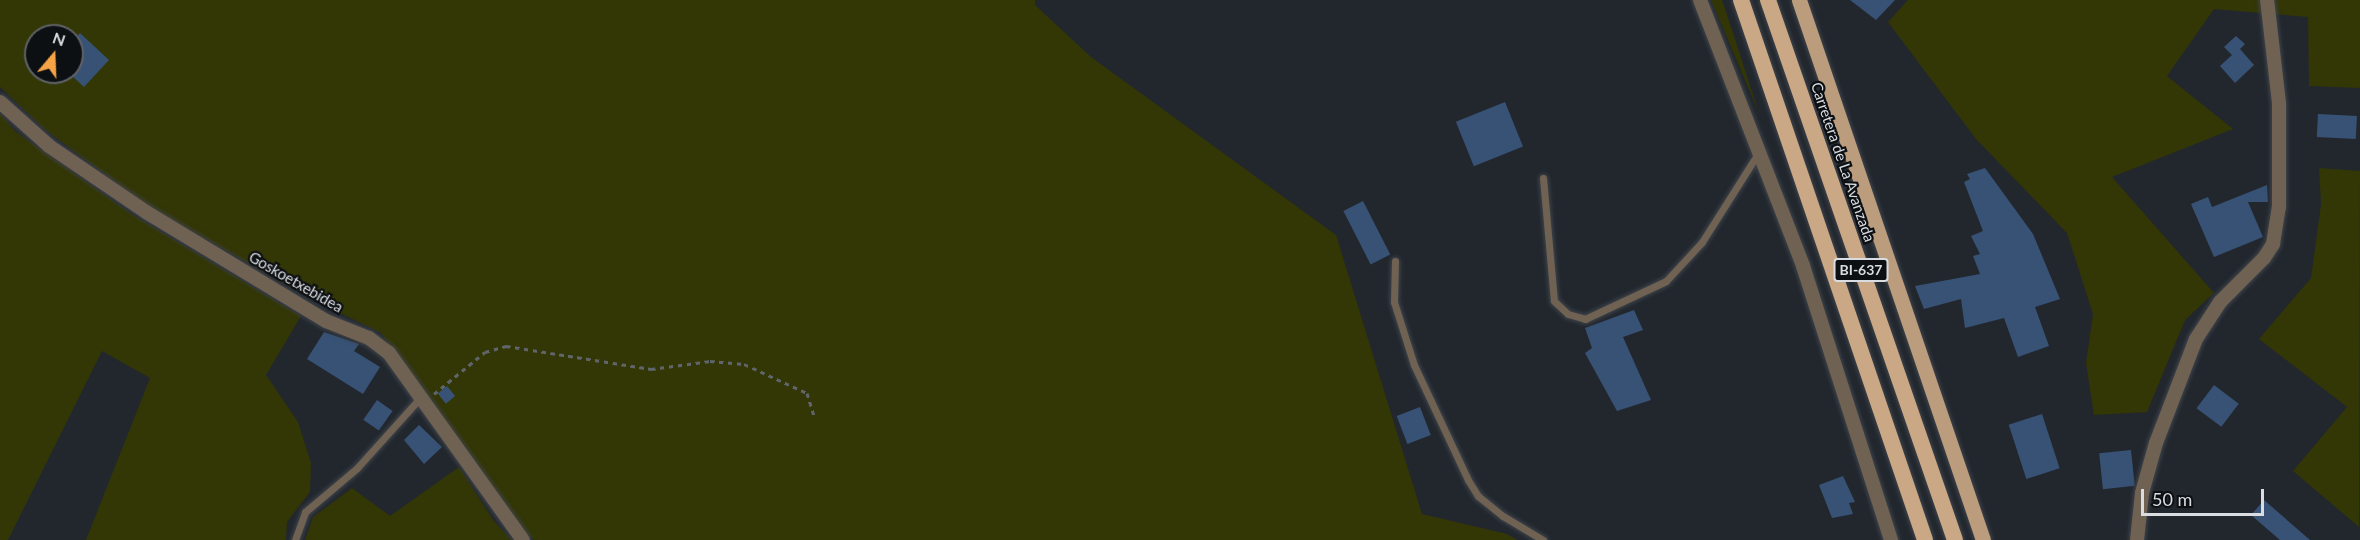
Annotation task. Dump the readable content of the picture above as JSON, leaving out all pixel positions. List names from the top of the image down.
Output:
{
  "streets": {
    "highway": ["Carretera de La Avanzada", "BI-637"],
    "street": ["Goskoetxebidea"]
  },
  "scale_bar": "50 m",
  "north": "top"
}
